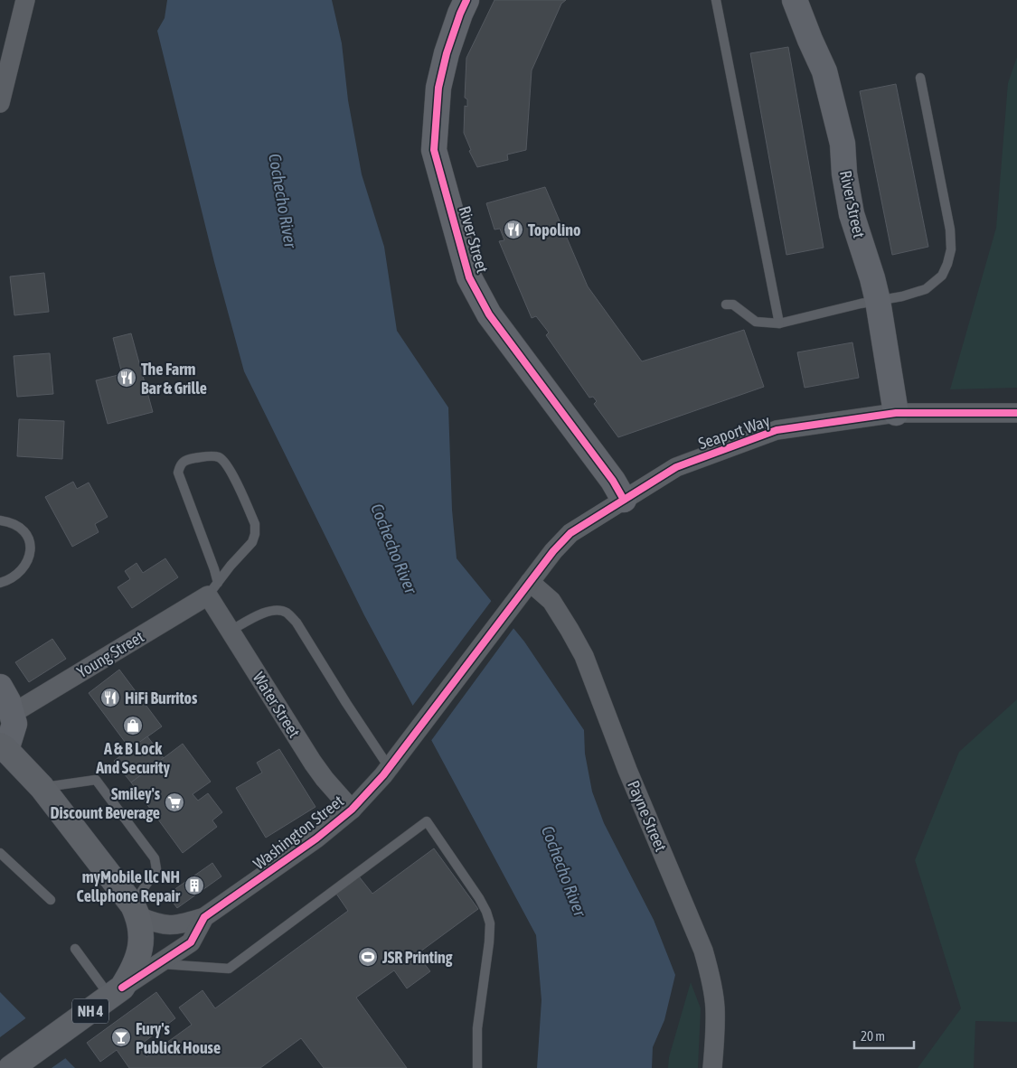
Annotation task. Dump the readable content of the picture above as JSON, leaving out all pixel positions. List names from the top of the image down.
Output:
{
  "streets": {
    "main road": ["Washington Street", "NH 4"],
    "street": [
      "River Street",
      "Seaport Way",
      "Young Street",
      "Water Street",
      "Payne Street"
    ]
  },
  "crossings": [
    ["River Street", "Seaport Way"],
    ["Seaport Way", "Payne Street"],
    ["Seaport Way", "Washington Street"],
    ["Young Street", "Water Street"],
    ["Water Street", "Washington Street"],
    ["Payne Street", "Washington Street"],
    ["Washington Street", "NH 4"]
  ],
  "water": ["Cochecho River"],
  "places": {
    "restaurant": ["Topolino", "The Farm Bar & Grille", "HiFi Burritos"],
    "shop": ["A & B Lock And Security"],
    "supermarket": ["Smiley's Discount Beverage"],
    "building": ["myMobile llc NH Cellphone Repair"],
    "sports": ["JSR Printing"],
    "bar": ["Fury's Publick House"]
  },
  "scale_bar": "20 m"
}
